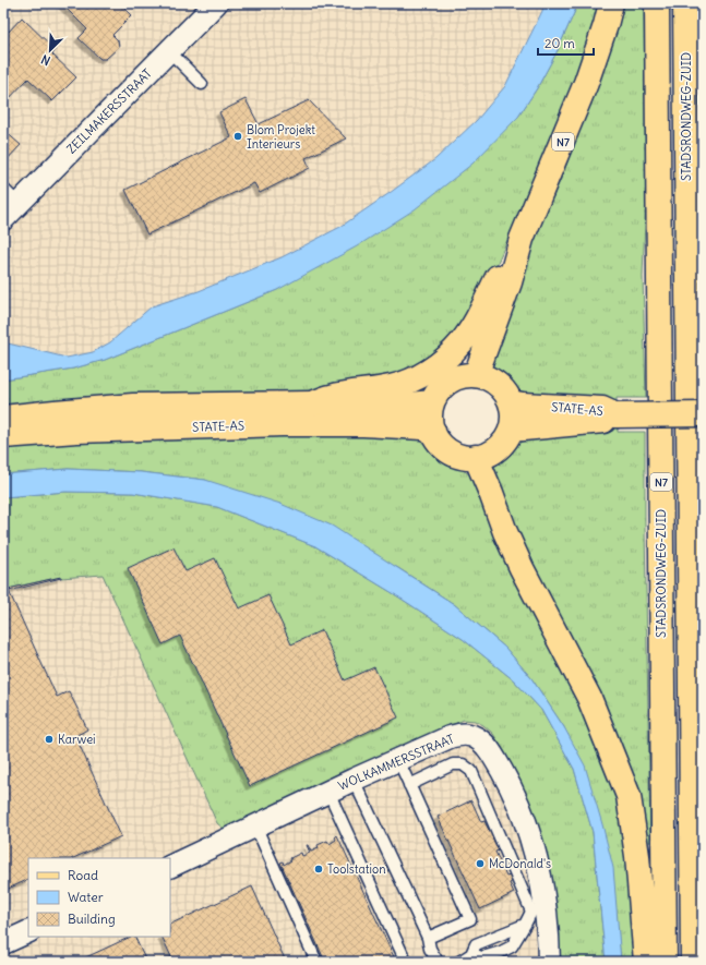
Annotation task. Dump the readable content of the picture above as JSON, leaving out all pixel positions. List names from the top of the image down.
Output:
{
  "streets": {
    "main road": ["STADSRONDWEG-ZUID", "N7", "STATE-AS"],
    "street": ["ZEILMAKERSSTRAAT", "WOLKAMMERSSTRAAT"]
  },
  "crossings": [
    ["N7", "STATE-AS"]
  ],
  "places": [
    "Blom Projekt Interieurs",
    "Karwei",
    "McDonald's",
    "Toolstation"
  ],
  "legend": ["Road", "Water", "Building"],
  "scale_bar": "20 m",
  "north": "bottom left"
}
